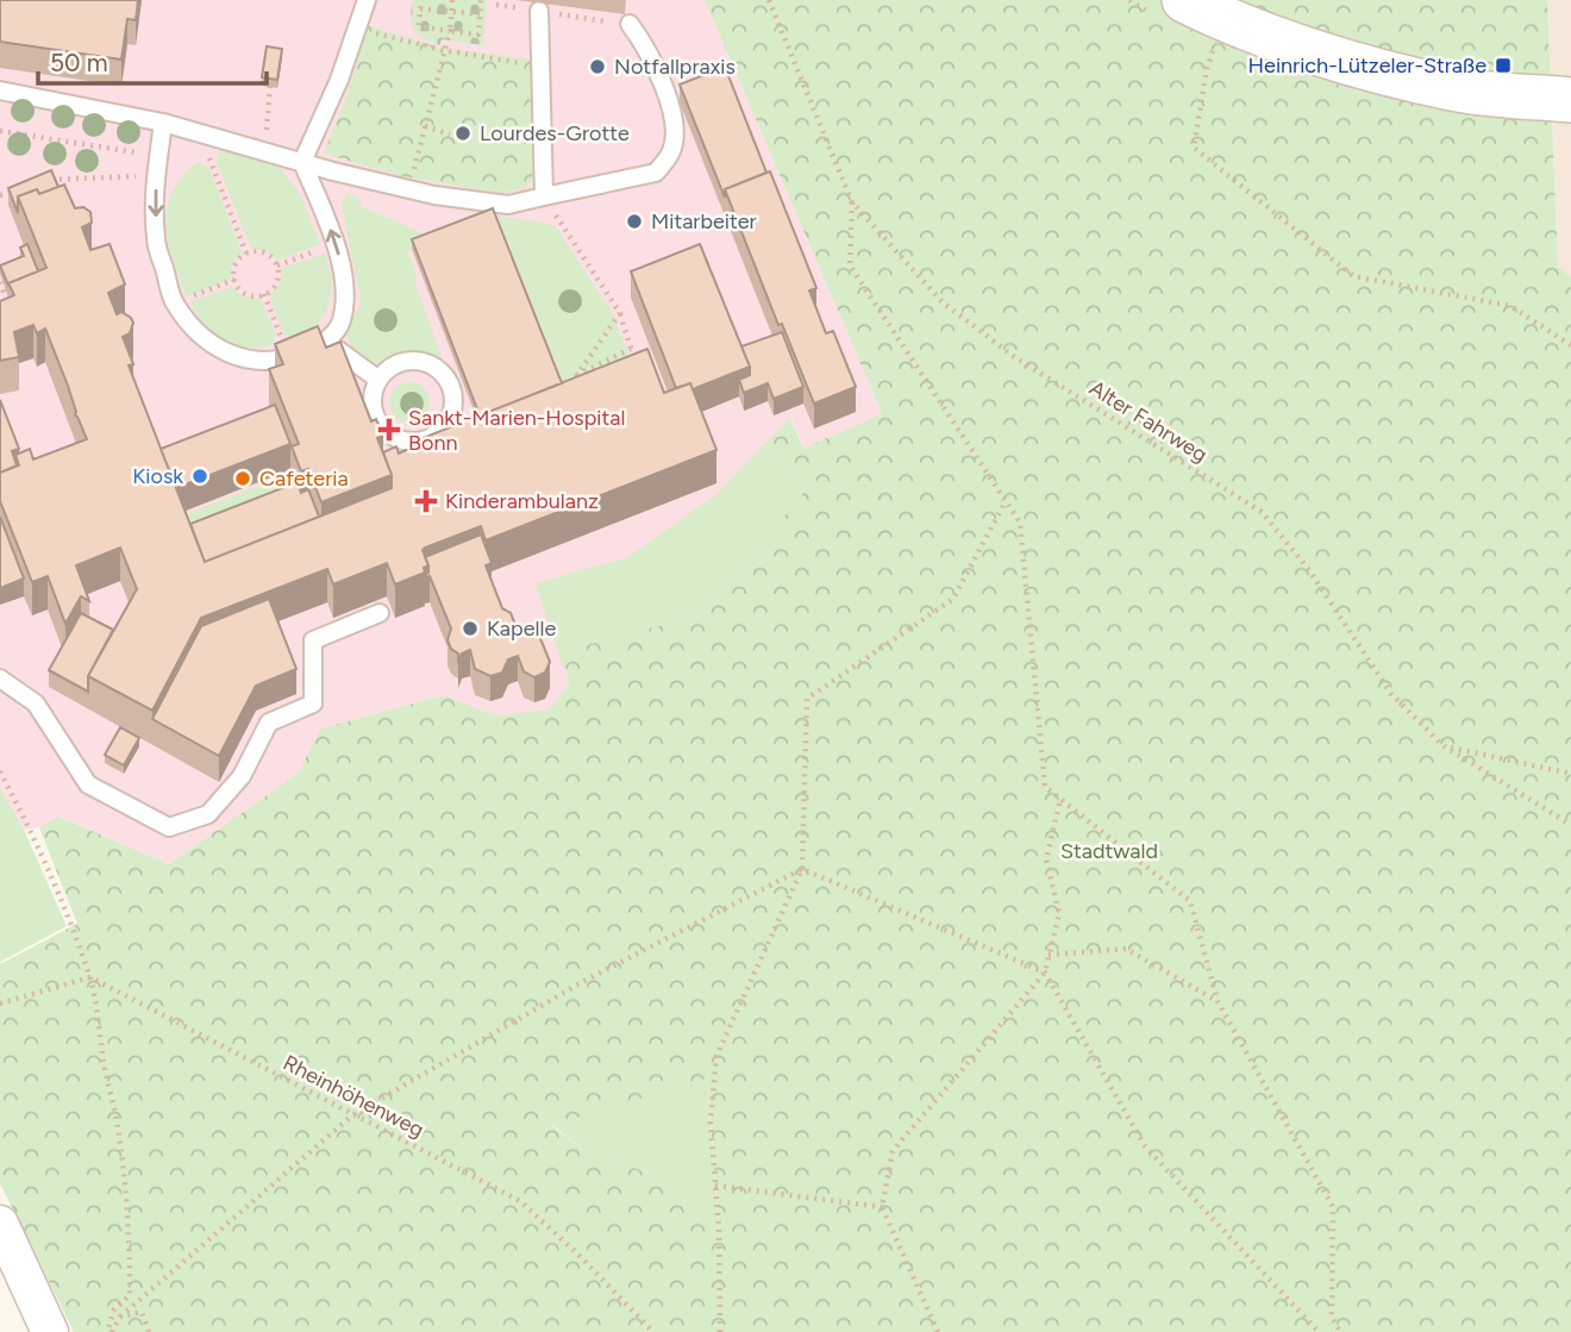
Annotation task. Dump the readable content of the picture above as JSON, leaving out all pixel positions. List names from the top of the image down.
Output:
{
  "streets": {
    "path": ["Alter Fahrweg", "Rheinhöhenweg"]
  },
  "parks": ["Stadtwald"],
  "places": {
    "transit": ["Heinrich-Lützeler-Straße"],
    "other": [
      "Notfallpraxis",
      "Lourdes-Grotte",
      "Mitarbeiter",
      "Kiosk",
      "Cafeteria",
      "Kapelle"
    ],
    "health": ["Sankt-Marien-Hospital Bonn", "Kinderambulanz"]
  },
  "scale_bar": "50 m"
}
